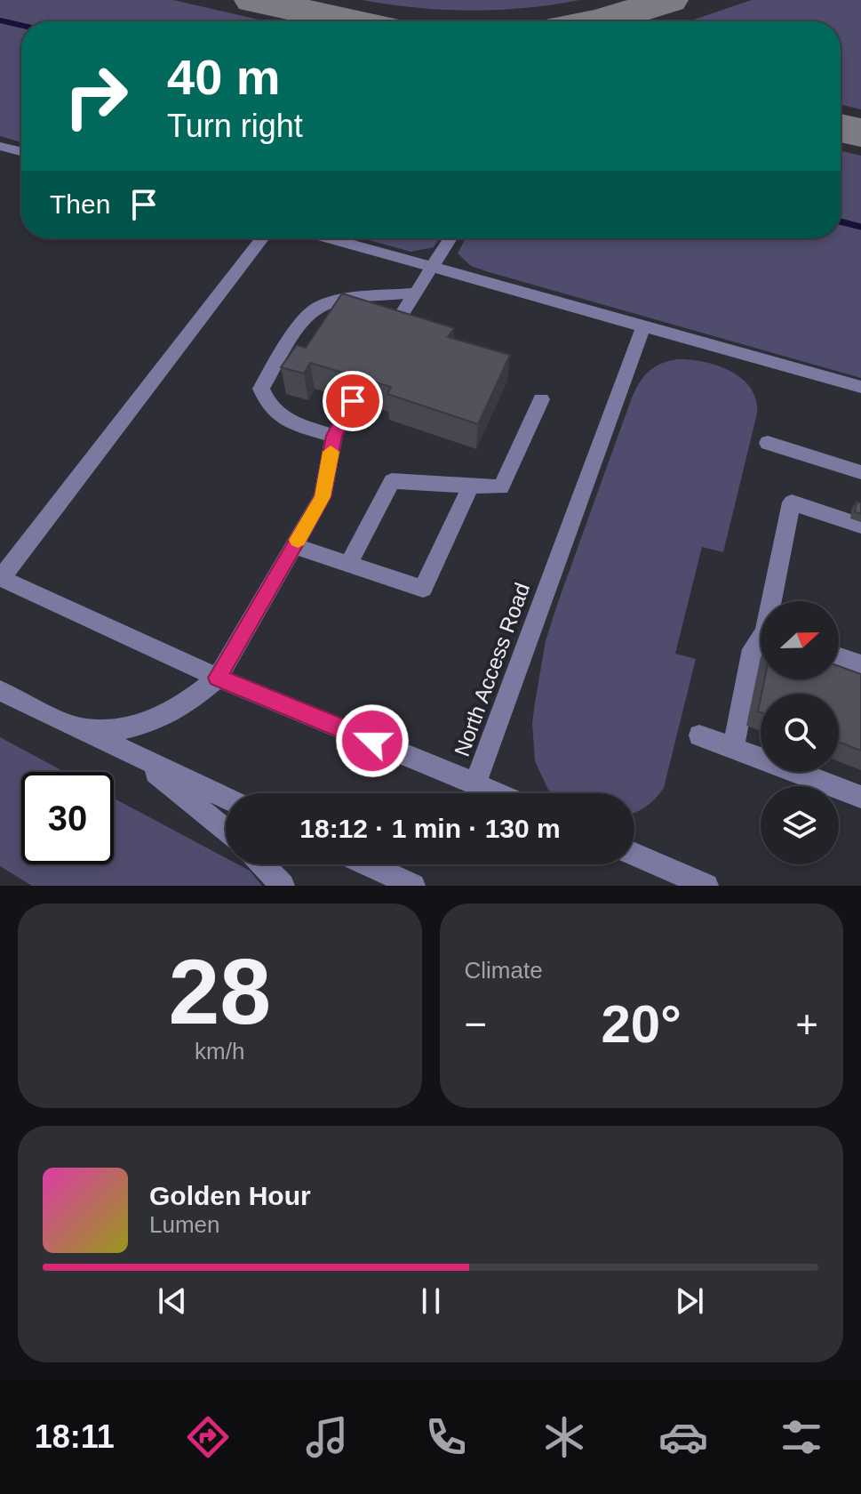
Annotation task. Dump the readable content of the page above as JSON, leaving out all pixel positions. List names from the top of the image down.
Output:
{
  "streets": {
    "street": ["North Access Road"]
  },
  "north": "right",
  "page": {
    "turn": ["40 m", "Turn right"],
    "then": "Then",
    "limit": "30",
    "trip": "18:12 · 1 min · 130 m",
    "tile": [
      ["28", "km/h"],
      "Climate"
    ],
    "heat": ["−", "20°", "+"],
    "song": ["Golden Hour", "Lumen"],
    "tabs": "18:11"
  }
}
